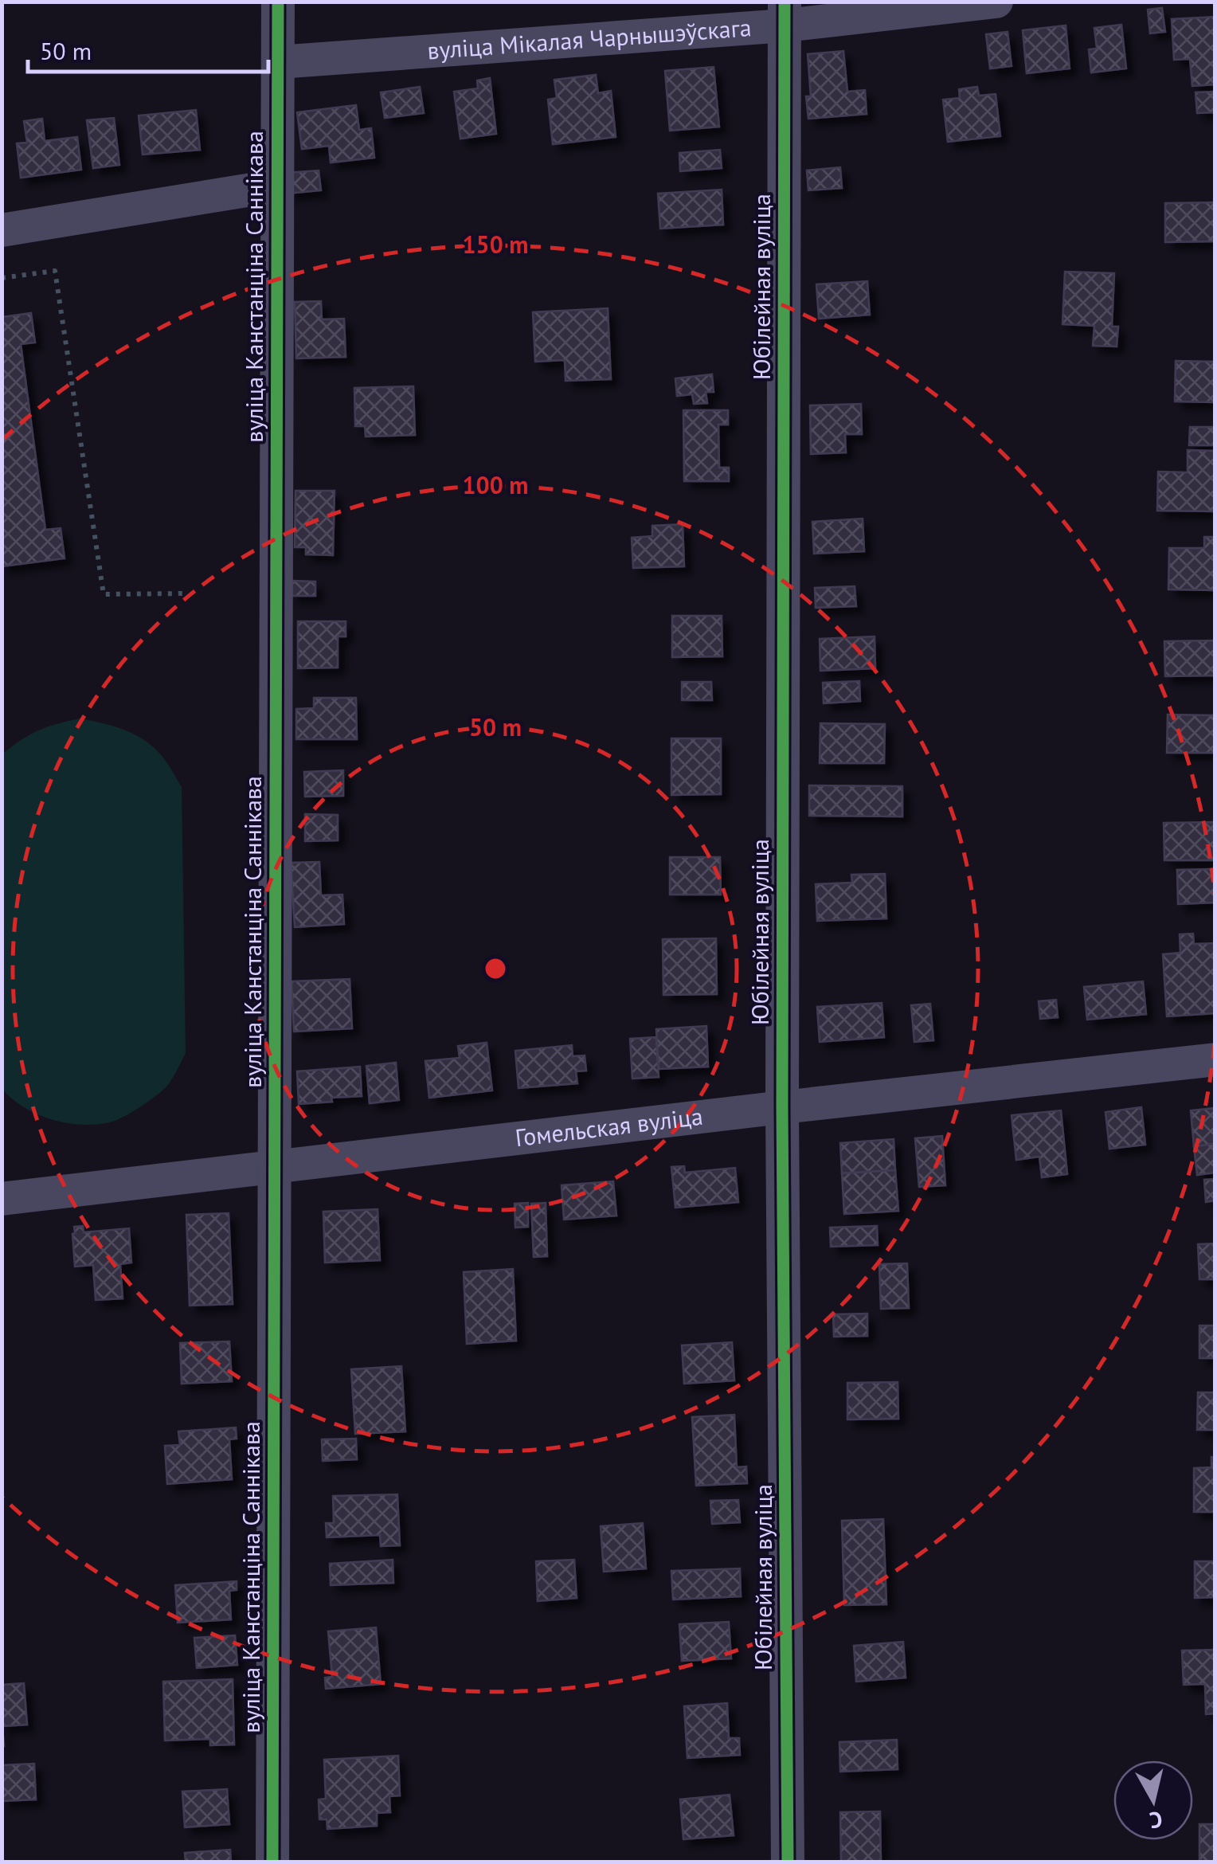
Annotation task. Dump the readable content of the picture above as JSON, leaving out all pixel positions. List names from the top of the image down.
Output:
{
  "streets": {
    "street": [
      "вуліца Мікалая Чарнышэўскага",
      "вуліца Канстанціна Саннікава",
      "Юбілейная вуліца",
      "Гомельская вуліца"
    ]
  },
  "crossings": [
    ["вуліца Мікалая Чарнышэўскага", "вуліца Канстанціна Саннікава"],
    ["вуліца Мікалая Чарнышэўскага", "Юбілейная вуліца"],
    ["вуліца Канстанціна Саннікава", "Гомельская вуліца"],
    ["Юбілейная вуліца", "Гомельская вуліца"]
  ],
  "scale_bar": "50 m",
  "north": "bottom",
  "rings": ["150 m", "100 m", "50 m"]
}
